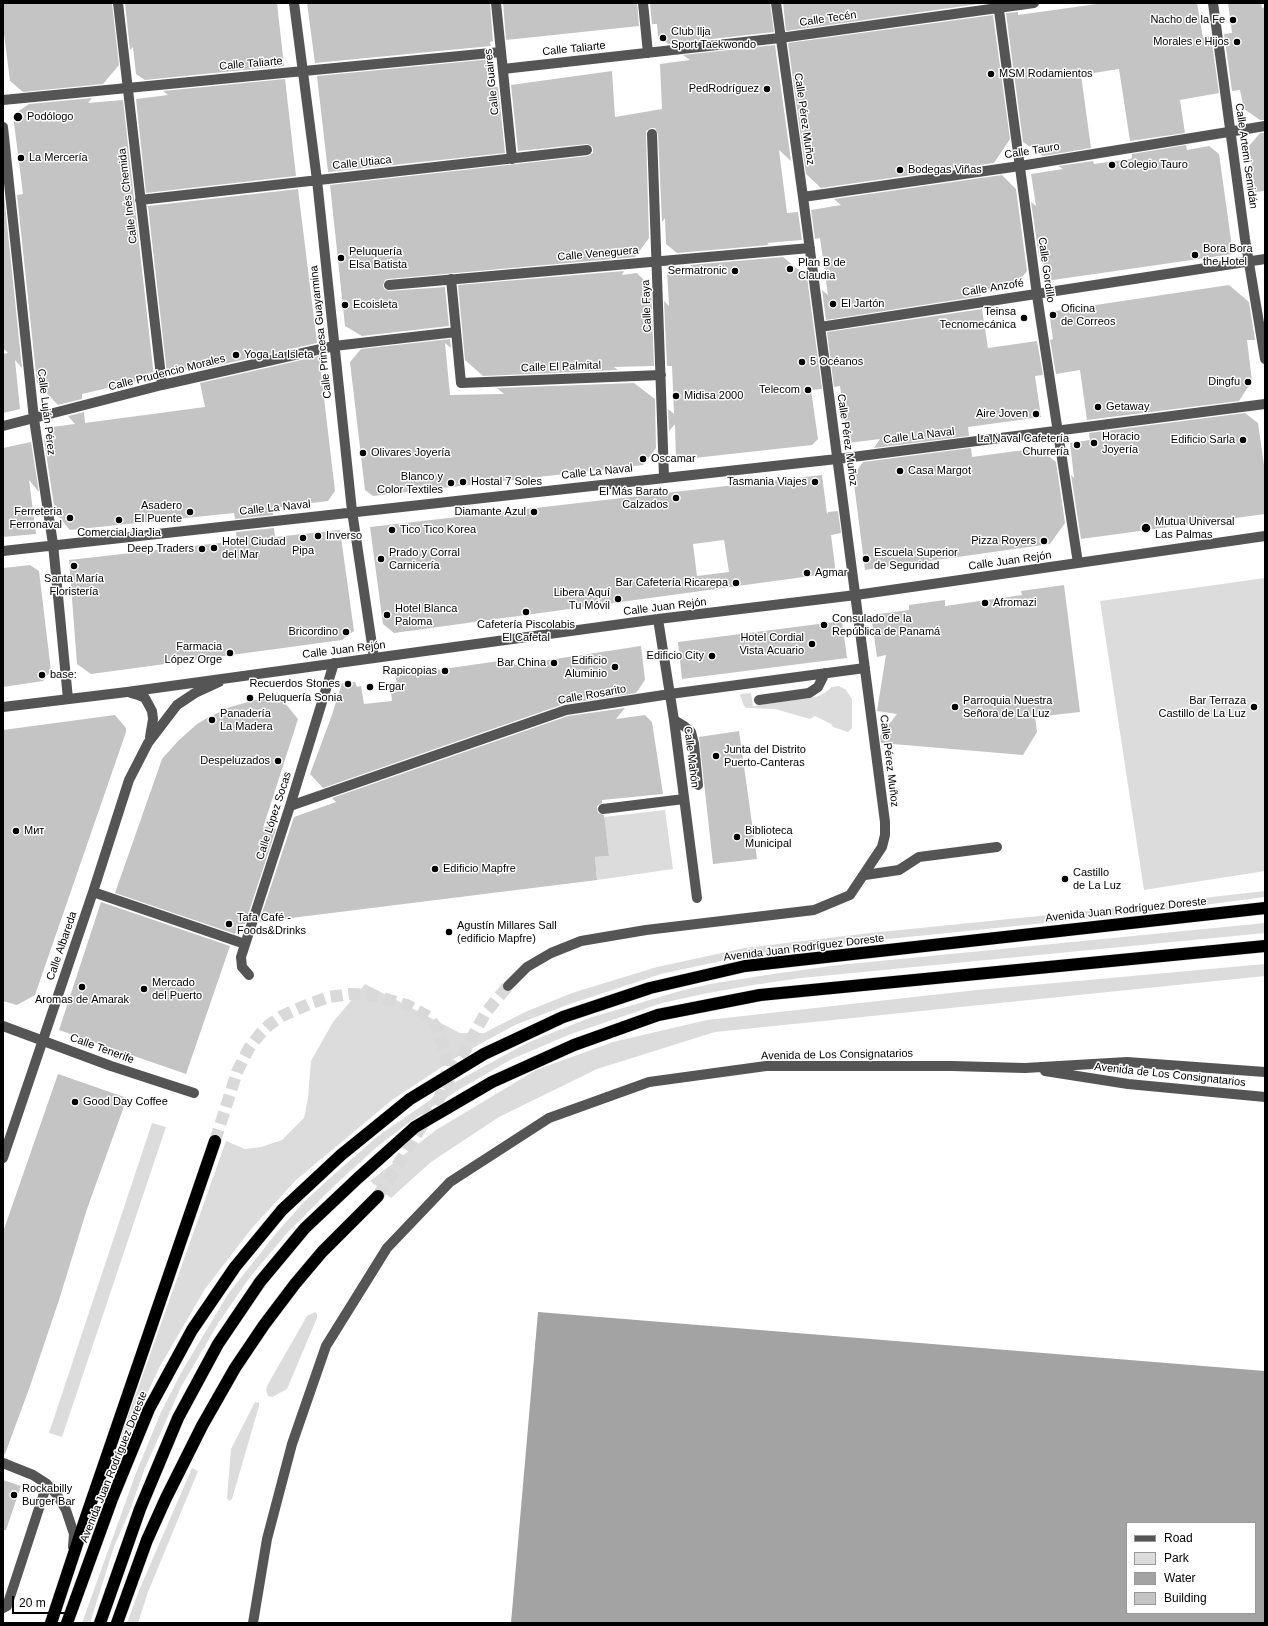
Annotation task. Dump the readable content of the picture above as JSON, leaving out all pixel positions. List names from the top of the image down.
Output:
{
  "streets": {
    "highway": ["Avenida Juan Rodríguez Doreste"],
    "street": [
      "Calle Tecén",
      "Calle Taliarte",
      "Calle Guaires",
      "Calle Pérez Muñoz",
      "Calle Tauro",
      "Calle Artemi Semidán",
      "Calle Utiaca",
      "Calle Inés Chemida",
      "Calle Veneguera",
      "Calle Gordillo",
      "Calle Anzofé",
      "Calle Faya",
      "Calle Princesa Guayarmina",
      "Calle El Palmital",
      "Calle Prudencio Morales",
      "Calle Luján Pérez",
      "Calle La Naval",
      "Calle Juan Rejón",
      "Calle Rosarito",
      "Calle Mahón",
      "Calle López Socas",
      "Calle Albareda",
      "Calle Tenerife",
      "Avenida de Los Consignatarios"
    ]
  },
  "crossings": [
    ["Calle Tecén", "Calle Taliarte"],
    ["Calle Tecén", "Calle Pérez Muñoz"],
    ["Calle Tecén", "Calle Gordillo"],
    ["Calle Taliarte", "Calle Guaires"],
    ["Calle Taliarte", "Calle Inés Chemida"],
    ["Calle Taliarte", "Calle Princesa Guayarmina"],
    ["Calle Guaires", "Calle Utiaca"],
    ["Calle Pérez Muñoz", "Calle Tauro"],
    ["Calle Pérez Muñoz", "Calle Veneguera"],
    ["Calle Pérez Muñoz", "Calle Anzofé"],
    ["Calle Pérez Muñoz", "Calle La Naval"],
    ["Calle Pérez Muñoz", "Calle Juan Rejón"],
    ["Calle Pérez Muñoz", "Calle Rosarito"],
    ["Calle Tauro", "Calle Artemi Semidán"],
    ["Calle Tauro", "Calle Gordillo"],
    ["Calle Artemi Semidán", "Calle Anzofé"],
    ["Calle Utiaca", "Calle Inés Chemida"],
    ["Calle Utiaca", "Calle Princesa Guayarmina"],
    ["Calle Inés Chemida", "Calle Prudencio Morales"],
    ["Calle Veneguera", "Calle Faya"],
    ["Calle Gordillo", "Calle Anzofé"],
    ["Calle Gordillo", "Calle La Naval"],
    ["Calle Gordillo", "Calle Juan Rejón"],
    ["Calle Faya", "Calle El Palmital"],
    ["Calle Faya", "Calle La Naval"],
    ["Calle Princesa Guayarmina", "Calle Prudencio Morales"],
    ["Calle Princesa Guayarmina", "Calle La Naval"],
    ["Calle Princesa Guayarmina", "Calle Juan Rejón"],
    ["Calle El Palmital", "Calle Prudencio Morales"],
    ["Calle Prudencio Morales", "Calle Luján Pérez"],
    ["Calle Luján Pérez", "Calle La Naval"],
    ["Calle Luján Pérez", "Calle Juan Rejón"],
    ["Calle Juan Rejón", "Calle Mahón"],
    ["Calle Juan Rejón", "Calle López Socas"],
    ["Calle Juan Rejón", "Calle Albareda"],
    ["Calle Rosarito", "Calle Mahón"],
    ["Calle Rosarito", "Calle López Socas"],
    ["Calle Albareda", "Calle Tenerife"]
  ],
  "places": [
    "Nacho de la Fe",
    "Club Ilja Sport Taekwondo",
    "Morales e Hijos",
    "MSM Rodamientos",
    "PedRodríguez",
    "Podólogo",
    "La Mercería",
    "Colegio Tauro",
    "Bodegas Viñas",
    "Bora Bora the Hotel",
    "Peluquería Elsa Batista",
    "Plan B de Claudia",
    "Sermatronic",
    "El Jartón",
    "Ecoisleta",
    "Oficina de Correos",
    "Teinsa Tecnomecánica",
    "Yoga La Isleta",
    "5 Océanos",
    "Dingfu",
    "Telecom",
    "Midisa 2000",
    "Getaway",
    "Aire Joven",
    "Edificio Sarla",
    "Horacio Joyería",
    "La Naval Cafetería Churrería",
    "Olivares Joyería",
    "Oscamar",
    "Casa Margot",
    "Hostal 7 Soles",
    "Tasmania Viajes",
    "Blanco y Color Textiles",
    "El Más Barato Calzados",
    "Asadero El Puente",
    "Diamante Azul",
    "Ferreteria Ferronaval",
    "Comercial Jia Jia",
    "Mutua Universal Las Palmas",
    "Tico Tico Korea",
    "Inverso",
    "Pipa",
    "Pizza Royers",
    "Hotel Ciudad del Mar",
    "Deep Traders",
    "Prado y Corral Carnicería",
    "Escuela Superior de Seguridad",
    "Santa María Floristería",
    "Agmar",
    "Bar Cafetería Ricarepa",
    "Libera Aquí Tu Móvil",
    "Afromazi",
    "Cafetería Piscolabis El Cafetal",
    "Hotel Blanca Paloma",
    "Consulado de la República de Panamá",
    "Bricordino",
    "Hotel Cordial Vista Acuario",
    "Farmacia López Orge",
    "Edificio City",
    "Bar China",
    "Edificio Aluminio",
    "Rapicopias",
    "base:",
    "Recuerdos Stones",
    "Ergar",
    "Peluquería Sonia",
    "Parroquia Nuestra Señora de La Luz",
    "Bar Terraza Castillo de La Luz",
    "Panadería La Madera",
    "Junta del Distrito Puerto-Canteras",
    "Despeluzados",
    "Мит",
    "Biblioteca Municipal",
    "Edificio Mapfre",
    "Castillo de La Luz",
    "Tafa Café - Foods&Drinks",
    "Agustín Millares Sall (edificio Mapfre)",
    "Aromas de Amarak",
    "Mercado del Puerto",
    "Good Day Coffee",
    "Rockabilly Burger Bar"
  ],
  "legend": [
    "Road",
    "Park",
    "Water",
    "Building"
  ],
  "scale_bar": "20 m"
}
